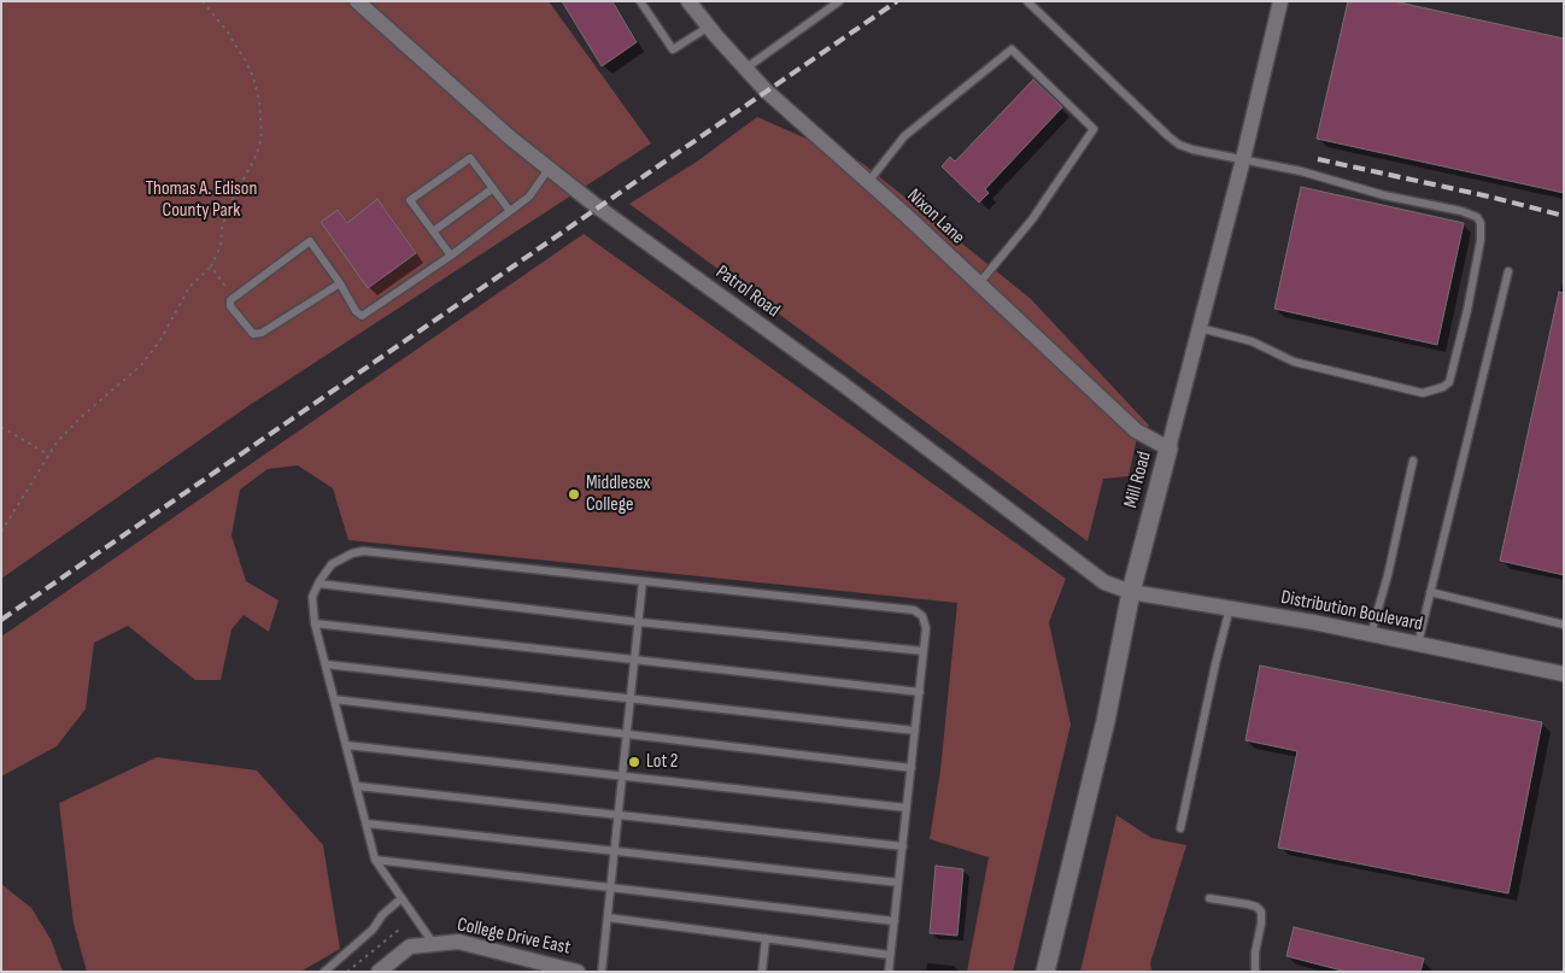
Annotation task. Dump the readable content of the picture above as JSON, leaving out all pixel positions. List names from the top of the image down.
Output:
{
  "streets": {
    "street": [
      "Nixon Lane",
      "Patrol Road",
      "Mill Road",
      "Distribution Boulevard",
      "College Drive East"
    ]
  },
  "crossings": [
    ["Nixon Lane", "Mill Road"],
    ["Patrol Road", "Mill Road"],
    ["Patrol Road", "Distribution Boulevard"],
    ["Mill Road", "Distribution Boulevard"]
  ],
  "parks": ["Thomas A. Edison County Park"],
  "places": ["Middlesex College", "Lot 2"]
}
